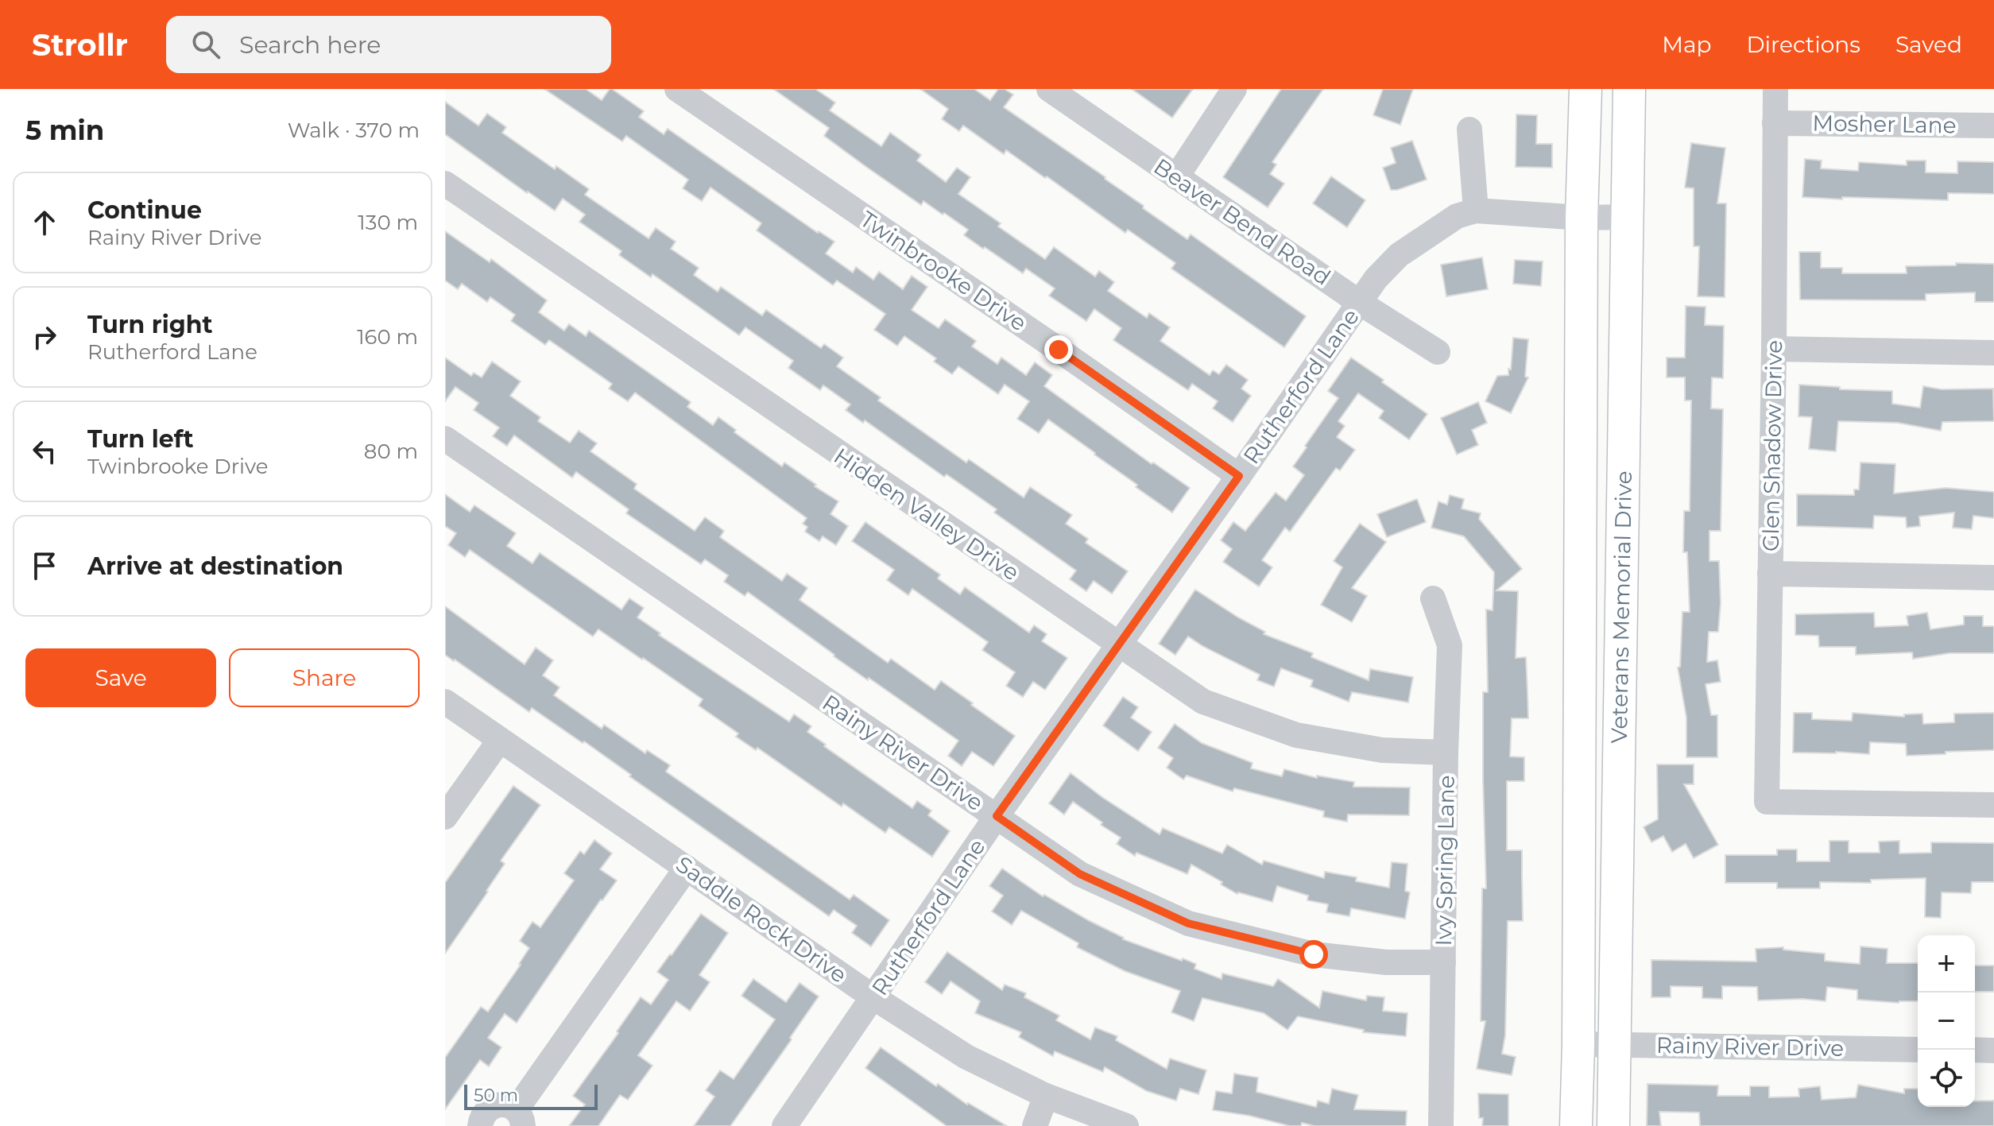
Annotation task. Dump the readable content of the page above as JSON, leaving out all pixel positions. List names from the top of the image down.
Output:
{
  "streets": {
    "main road": ["Veterans Memorial Drive"],
    "street": [
      "Mosher Lane",
      "Beaver Bend Road",
      "Twinbrooke Drive",
      "Rutherford Lane",
      "Glen Shadow Drive",
      "Hidden Valley Drive",
      "Rainy River Drive",
      "Ivy Spring Lane",
      "Saddle Rock Drive"
    ]
  },
  "crossings": [
    ["Mosher Lane", "Glen Shadow Drive"],
    ["Beaver Bend Road", "Rutherford Lane"],
    ["Twinbrooke Drive", "Rutherford Lane"],
    ["Rutherford Lane", "Hidden Valley Drive"],
    ["Rutherford Lane", "Veterans Memorial Drive"],
    ["Rutherford Lane", "Rainy River Drive"],
    ["Rutherford Lane", "Saddle Rock Drive"],
    ["Hidden Valley Drive", "Ivy Spring Lane"],
    ["Veterans Memorial Drive", "Rainy River Drive"],
    ["Rainy River Drive", "Ivy Spring Lane"]
  ],
  "scale_bar": "50 m",
  "page": {
    "header": "Strollr",
    "search": "Search here",
    "nav": ["Map", "Directions", "Saved"],
    "heading": ["5 min", "Walk · 370 m"],
    "list": [
      ["Continue", "Rainy River Drive", "130 m"],
      ["Turn right", "Rutherford Lane", "160 m"],
      ["Turn left", "Twinbrooke Drive", "80 m"],
      "Arrive at destination"
    ],
    "buttons": ["Save", "Share"],
    "map_buttons": ["+", "−"],
    "scale": "50 m"
  }
}
